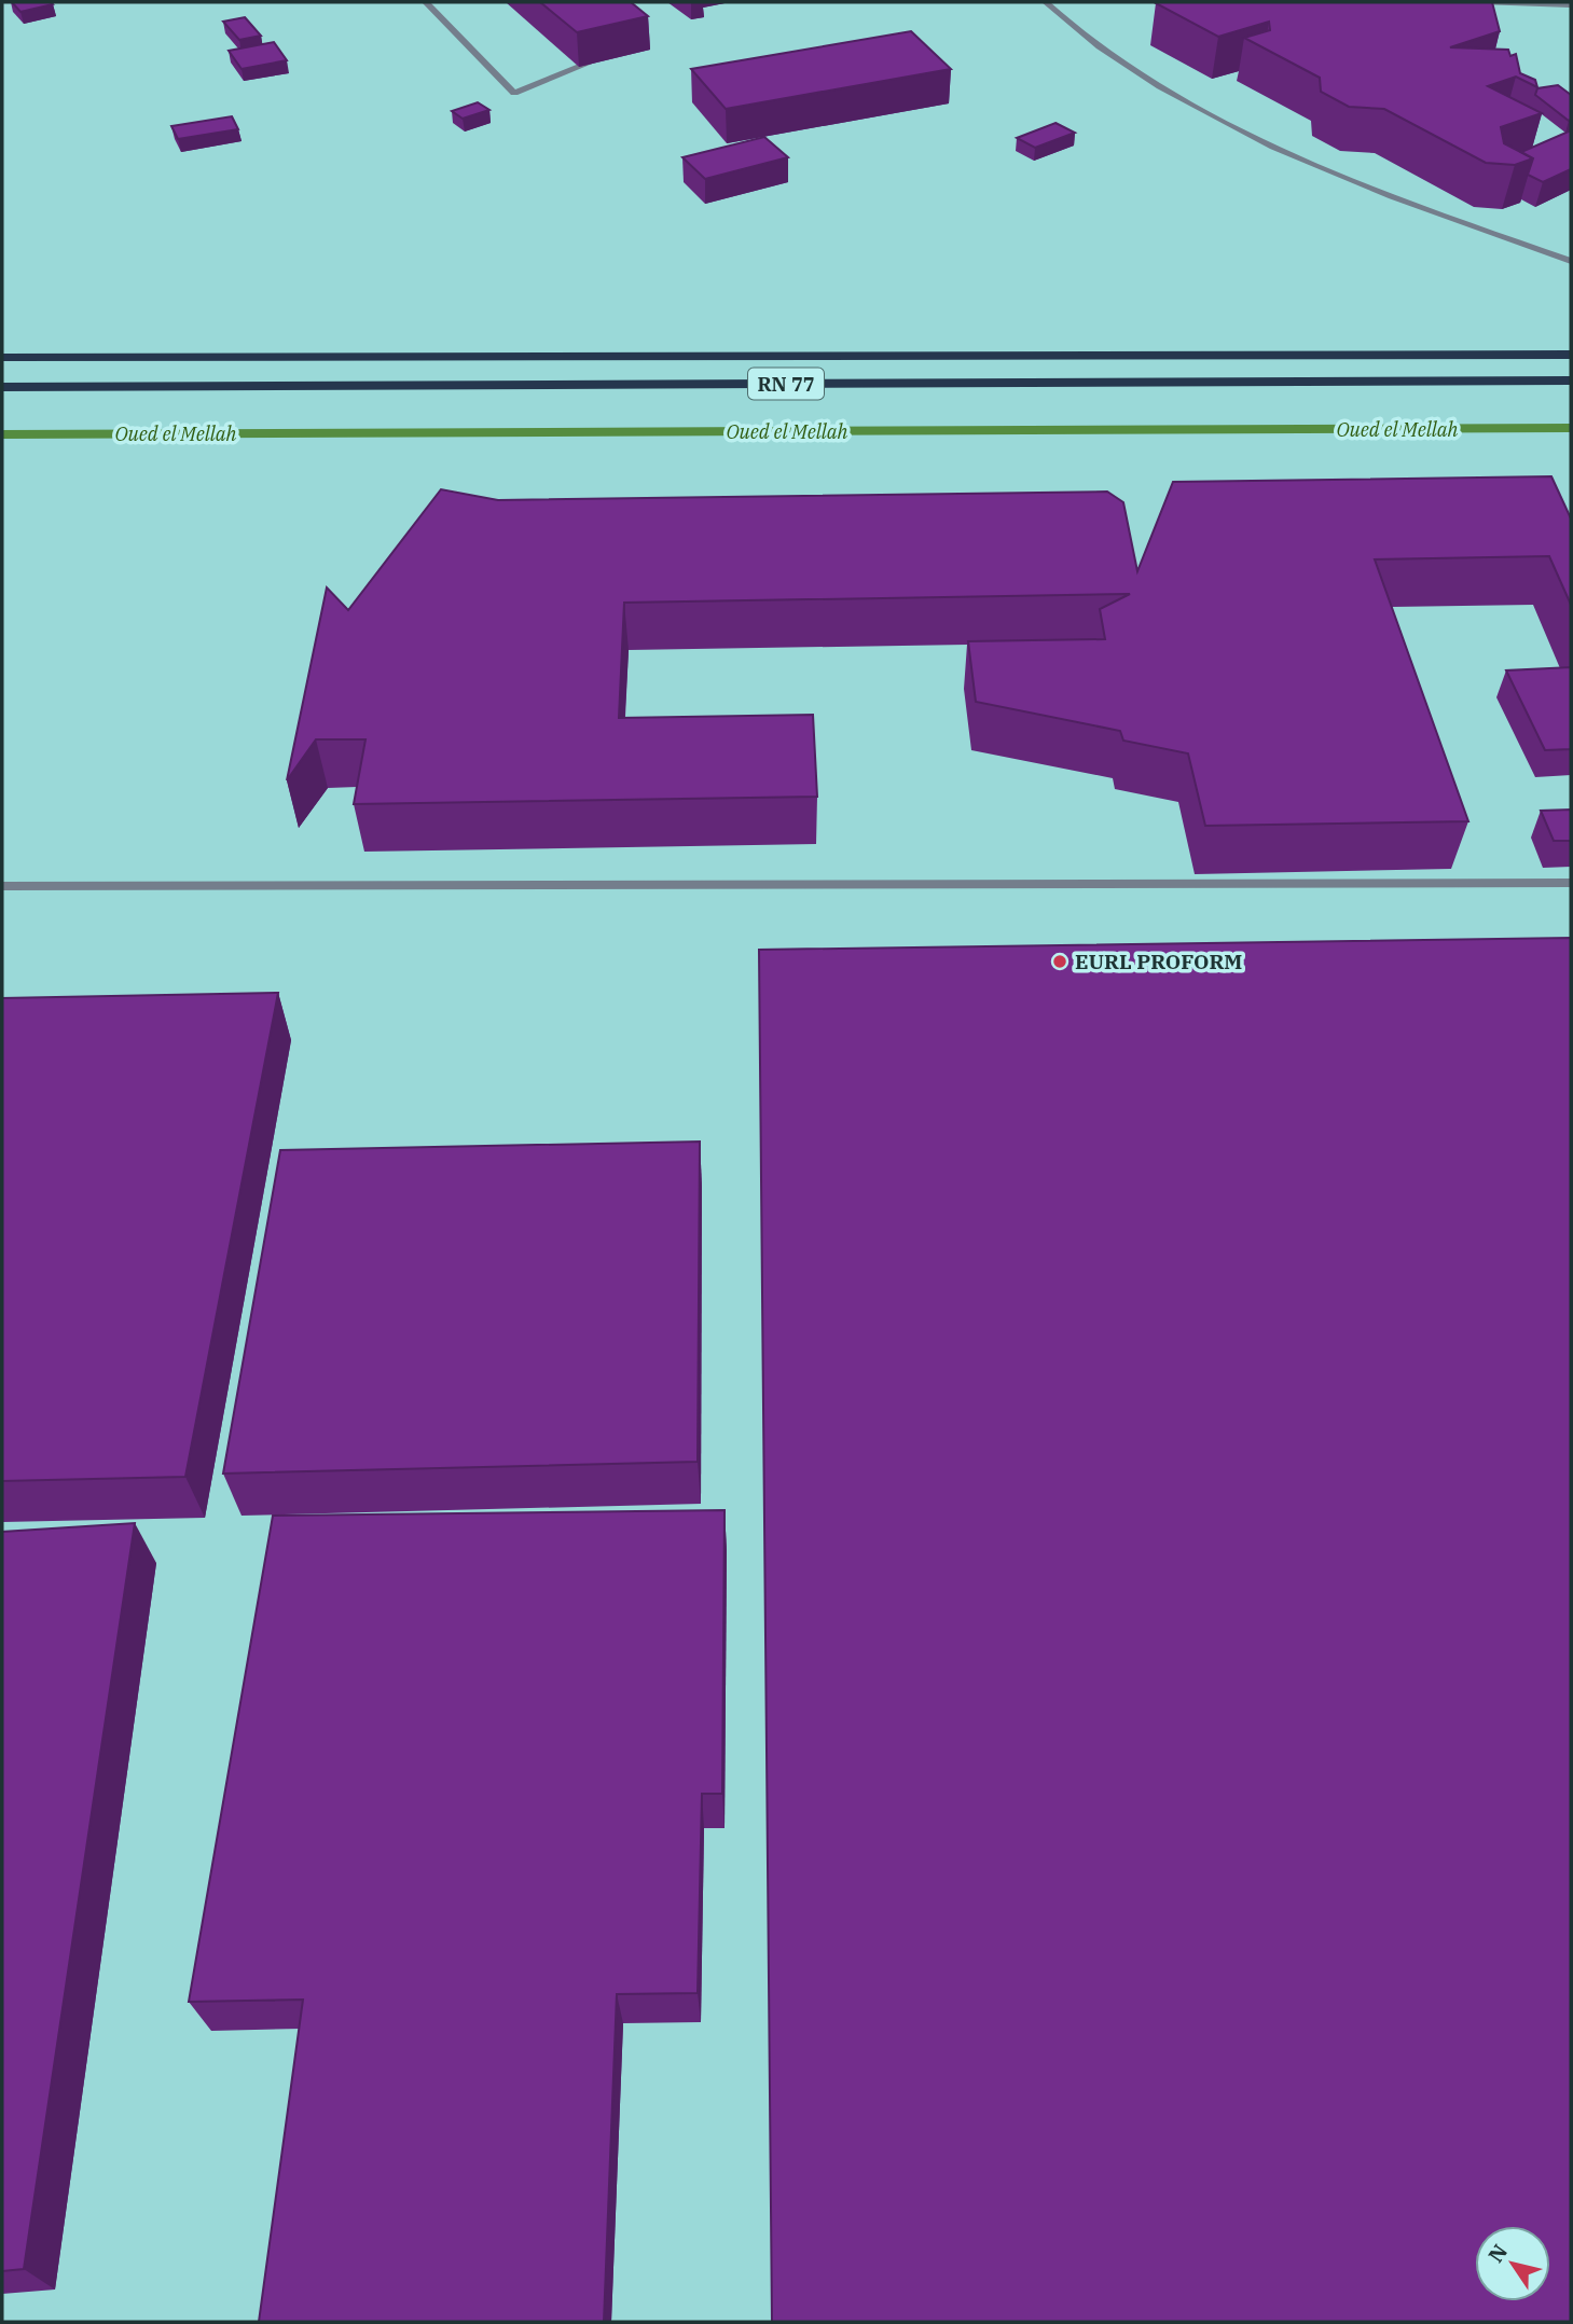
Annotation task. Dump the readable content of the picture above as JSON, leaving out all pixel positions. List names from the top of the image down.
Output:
{
  "streets": {
    "main road": ["RN 77"]
  },
  "water": ["Oued el Mellah"],
  "places": ["EURL PROFORM"],
  "north": "top left"
}
